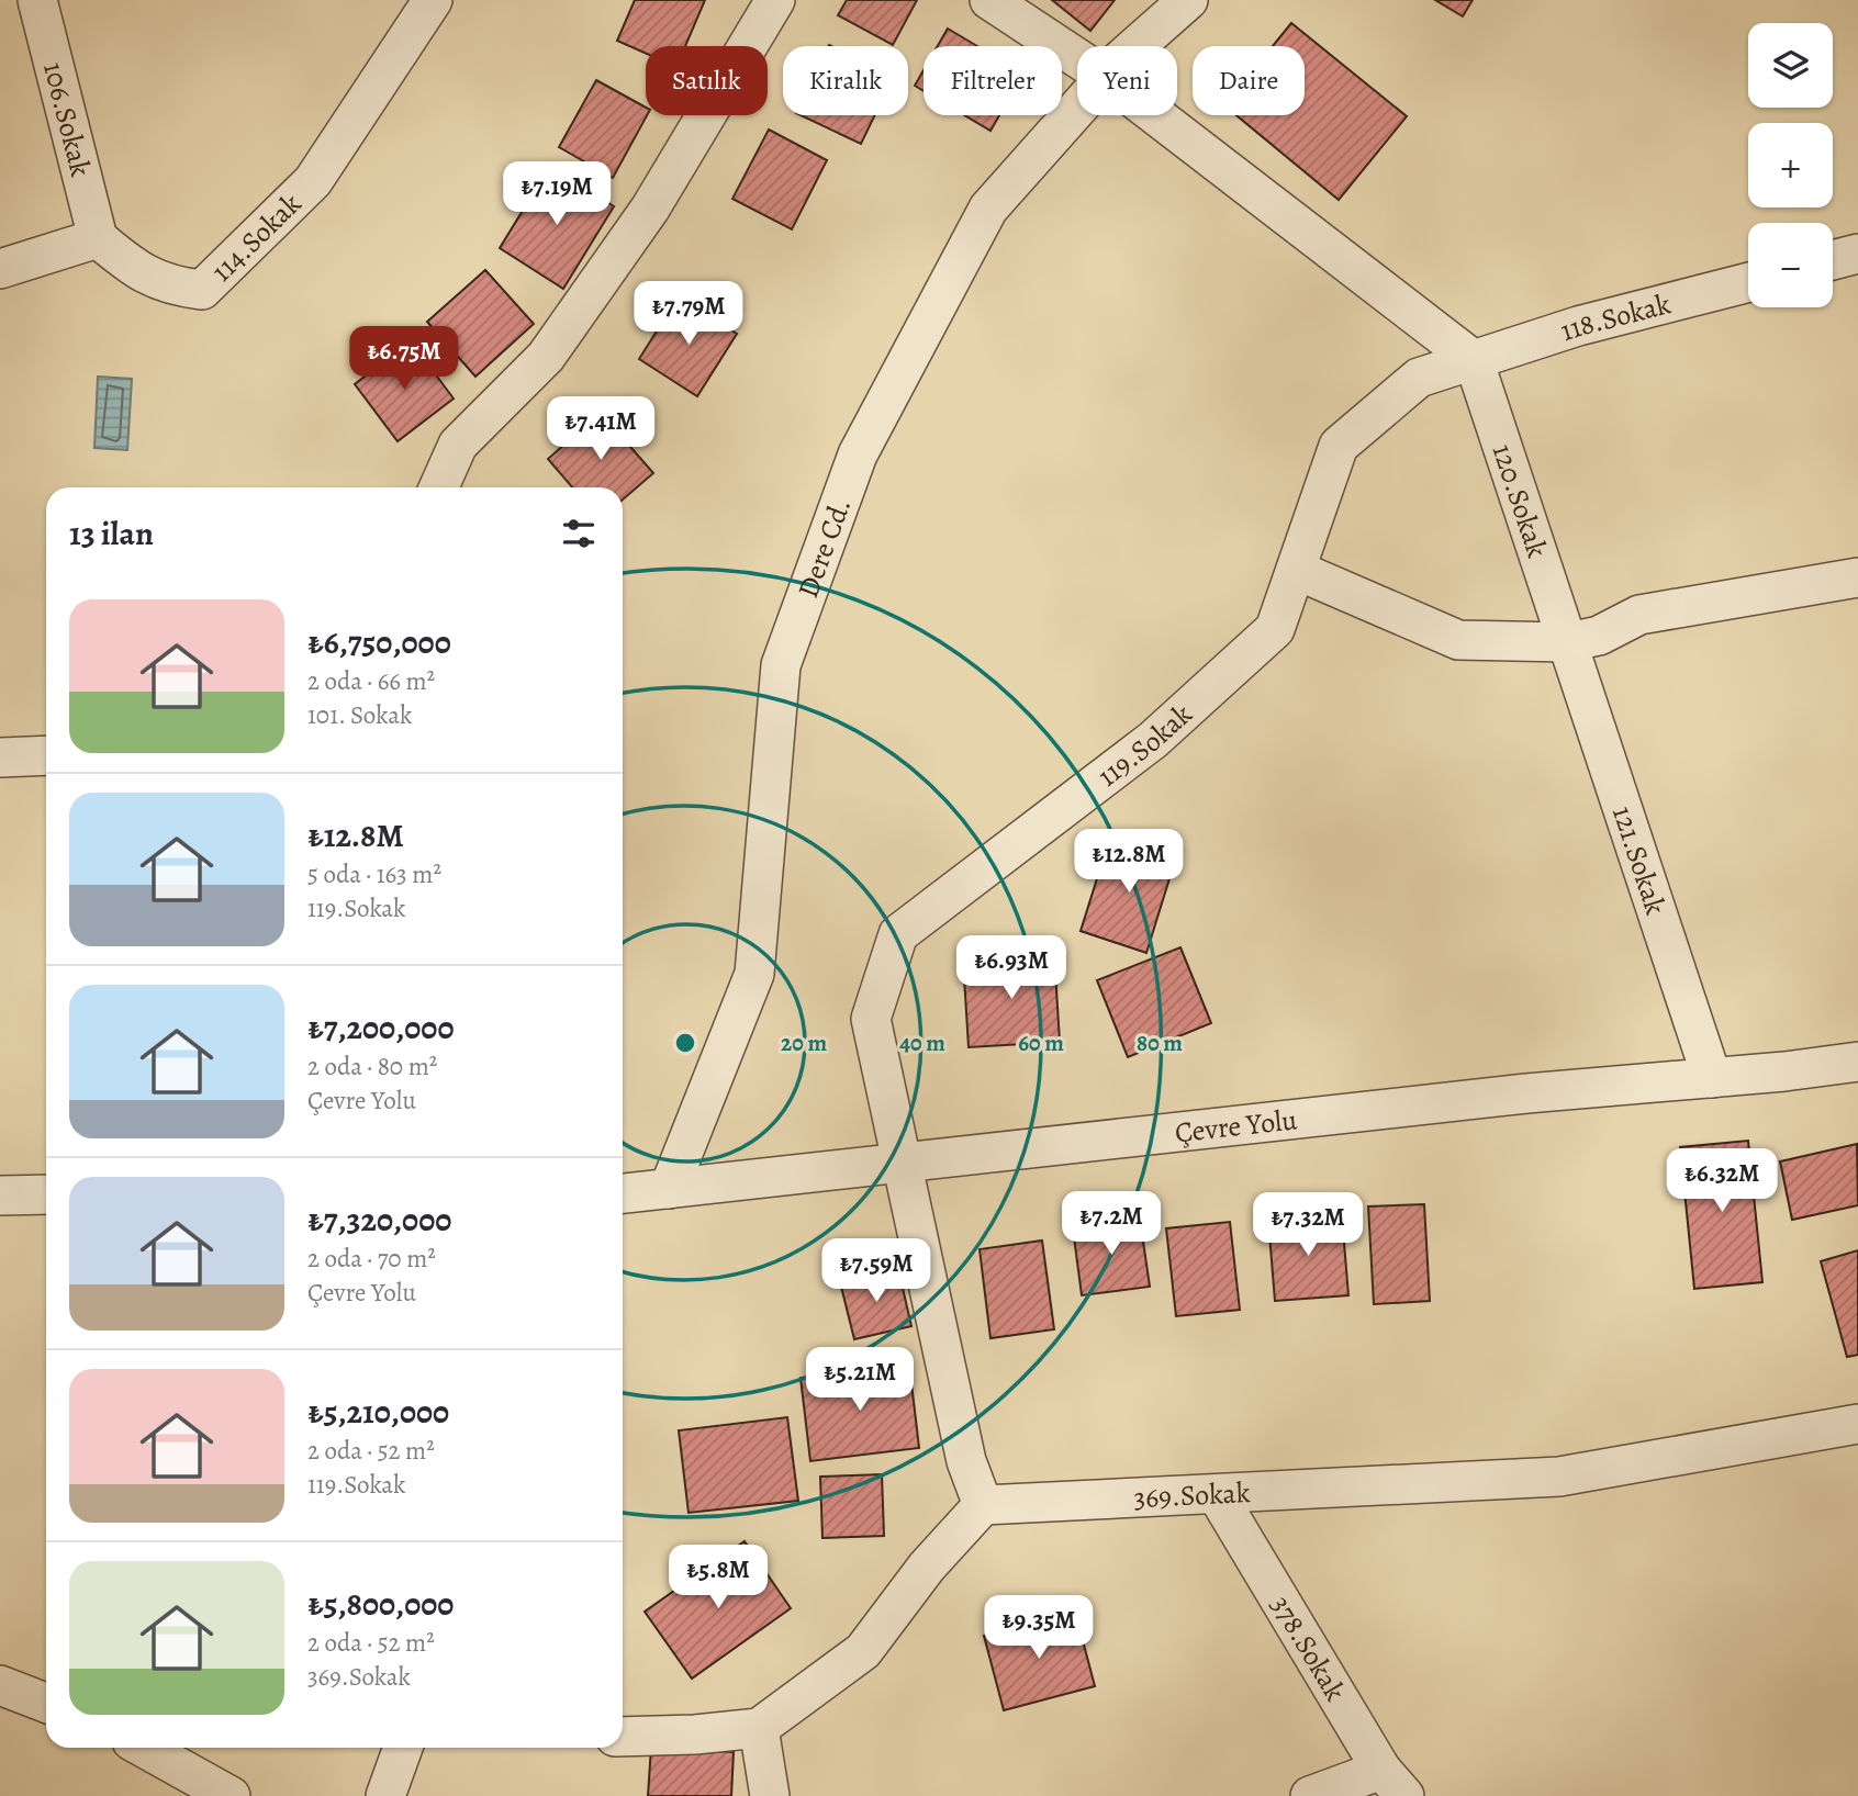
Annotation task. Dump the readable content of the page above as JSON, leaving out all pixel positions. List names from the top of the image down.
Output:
{
  "streets": {
    "street": [
      "106.Sokak",
      "114.Sokak",
      "118.Sokak",
      "120.Sokak",
      "Dere Cd.",
      "119.Sokak",
      "121.Sokak",
      "Çevre Yolu",
      "369.Sokak",
      "378.Sokak"
    ]
  },
  "crossings": [
    ["106.Sokak", "114.Sokak"],
    ["118.Sokak", "120.Sokak"],
    ["118.Sokak", "119.Sokak"],
    ["120.Sokak", "119.Sokak"],
    ["120.Sokak", "121.Sokak"],
    ["Dere Cd.", "Çevre Yolu"],
    ["119.Sokak", "Çevre Yolu"],
    ["119.Sokak", "369.Sokak"],
    ["121.Sokak", "Çevre Yolu"],
    ["369.Sokak", "378.Sokak"]
  ],
  "page": {
    "map_buttons": ["+", "−"],
    "chip": [
      "Satılık",
      "Kiralık",
      "Filtreler",
      "Yeni",
      "Daire"
    ],
    "price": [
      "₺7.19M",
      "₺7.79M",
      "₺6.75M",
      "₺7.41M",
      "₺12.8M",
      "₺6.93M",
      "₺6.32M",
      "₺7.2M",
      "₺7.32M",
      "₺7.59M",
      "₺5.21M",
      "₺5.8M",
      "₺9.35M"
    ],
    "heading": "13 ilan",
    "list": [
      {
        "name": "₺6,750,000",
        "note": "2 oda · 66 m² · 101. Sokak"
      },
      {
        "name": "₺12.8M",
        "note": "5 oda · 163 m² · 119.Sokak"
      },
      {
        "name": "₺7,200,000",
        "note": "2 oda · 80 m² · Çevre Yolu"
      },
      {
        "name": "₺7,320,000",
        "note": "2 oda · 70 m² · Çevre Yolu"
      },
      {
        "name": "₺5,210,000",
        "note": "2 oda · 52 m² · 119.Sokak"
      },
      {
        "name": "₺5,800,000",
        "note": "2 oda · 52 m² · 369.Sokak"
      }
    ]
  },
  "rings": [
    "20 m",
    "40 m",
    "60 m",
    "80 m"
  ]
}
